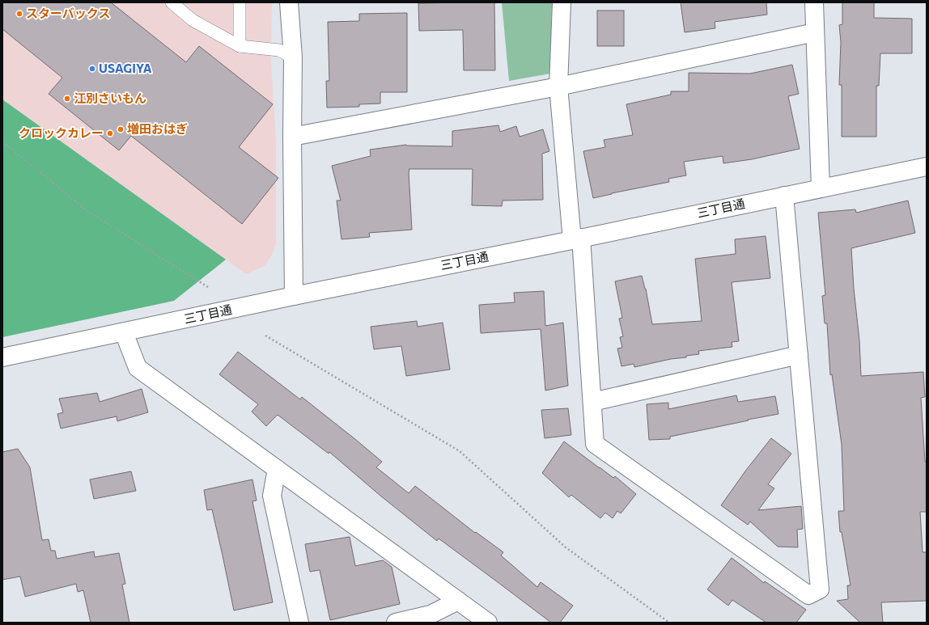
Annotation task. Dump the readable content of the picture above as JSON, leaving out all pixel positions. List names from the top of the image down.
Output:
{
  "streets": {
    "street": ["三丁目通"]
  },
  "places": [
    "スターバックス",
    "USAGIYA",
    "江別さいもん",
    "増田おはぎ",
    "クロックカレー"
  ]
}
